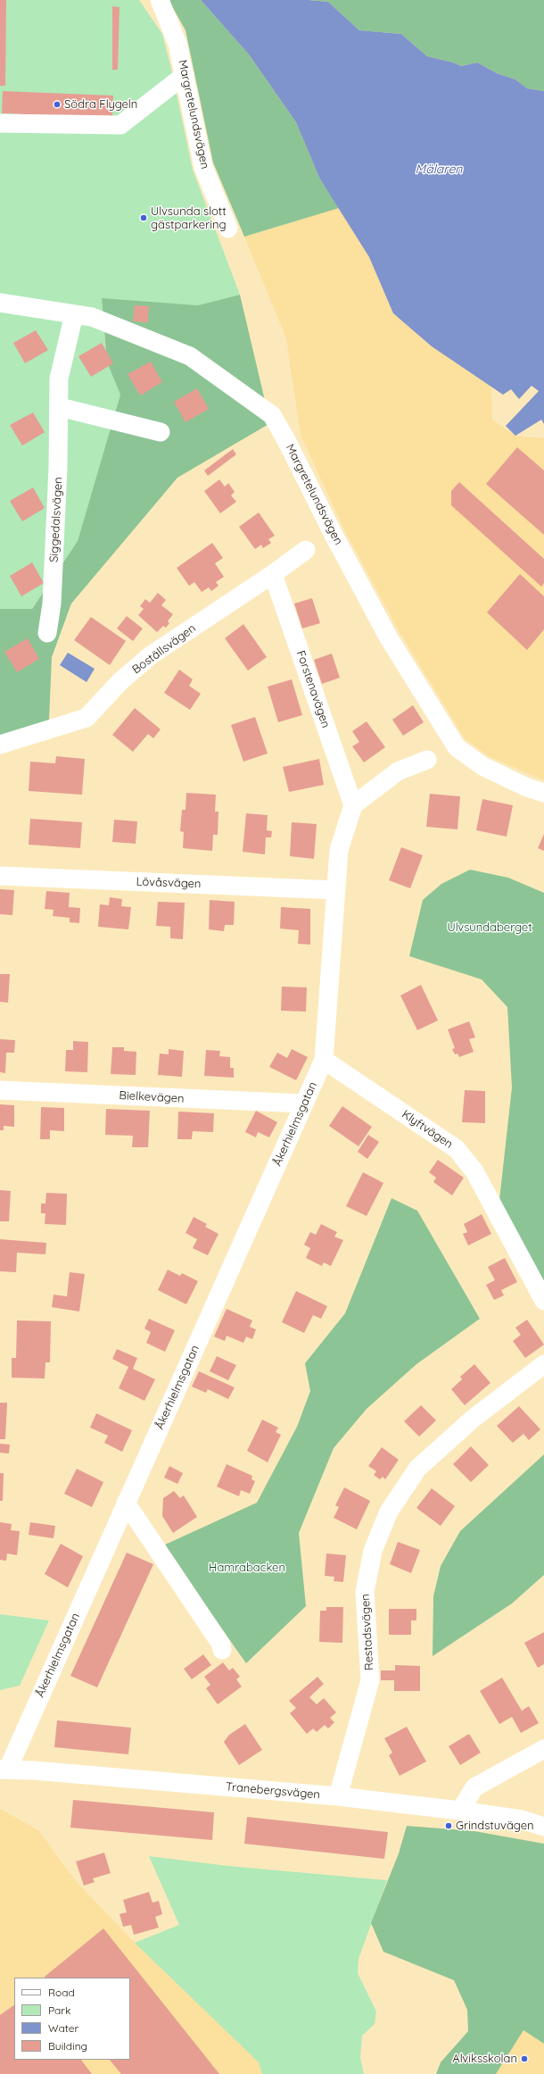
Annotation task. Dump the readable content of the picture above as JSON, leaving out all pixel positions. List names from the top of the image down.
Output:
{
  "streets": {
    "street": [
      "Margretelundsvägen",
      "Siggedalsvägen",
      "Boställsvägen",
      "Forstenavägen",
      "Lövåsvägen",
      "Bielkevägen",
      "Åkerhielmsgatan",
      "Klyftvägen",
      "Restadsvägen",
      "Tranebergsvägen"
    ]
  },
  "crossings": [
    ["Margretelundsvägen", "Siggedalsvägen"],
    ["Boställsvägen", "Forstenavägen"],
    ["Forstenavägen", "Åkerhielmsgatan"],
    ["Lövåsvägen", "Åkerhielmsgatan"],
    ["Bielkevägen", "Åkerhielmsgatan"],
    ["Åkerhielmsgatan", "Klyftvägen"],
    ["Åkerhielmsgatan", "Tranebergsvägen"],
    ["Restadsvägen", "Tranebergsvägen"]
  ],
  "water": ["Mälaren"],
  "parks": ["Ulvsundaberget", "Hamrabacken"],
  "places": [
    "Södra Flygeln",
    "Ulvsunda slott gästparkering",
    "Grindstuvägen",
    "Alviksskolan"
  ],
  "legend": [
    "Road",
    "Park",
    "Water",
    "Building"
  ]
}
